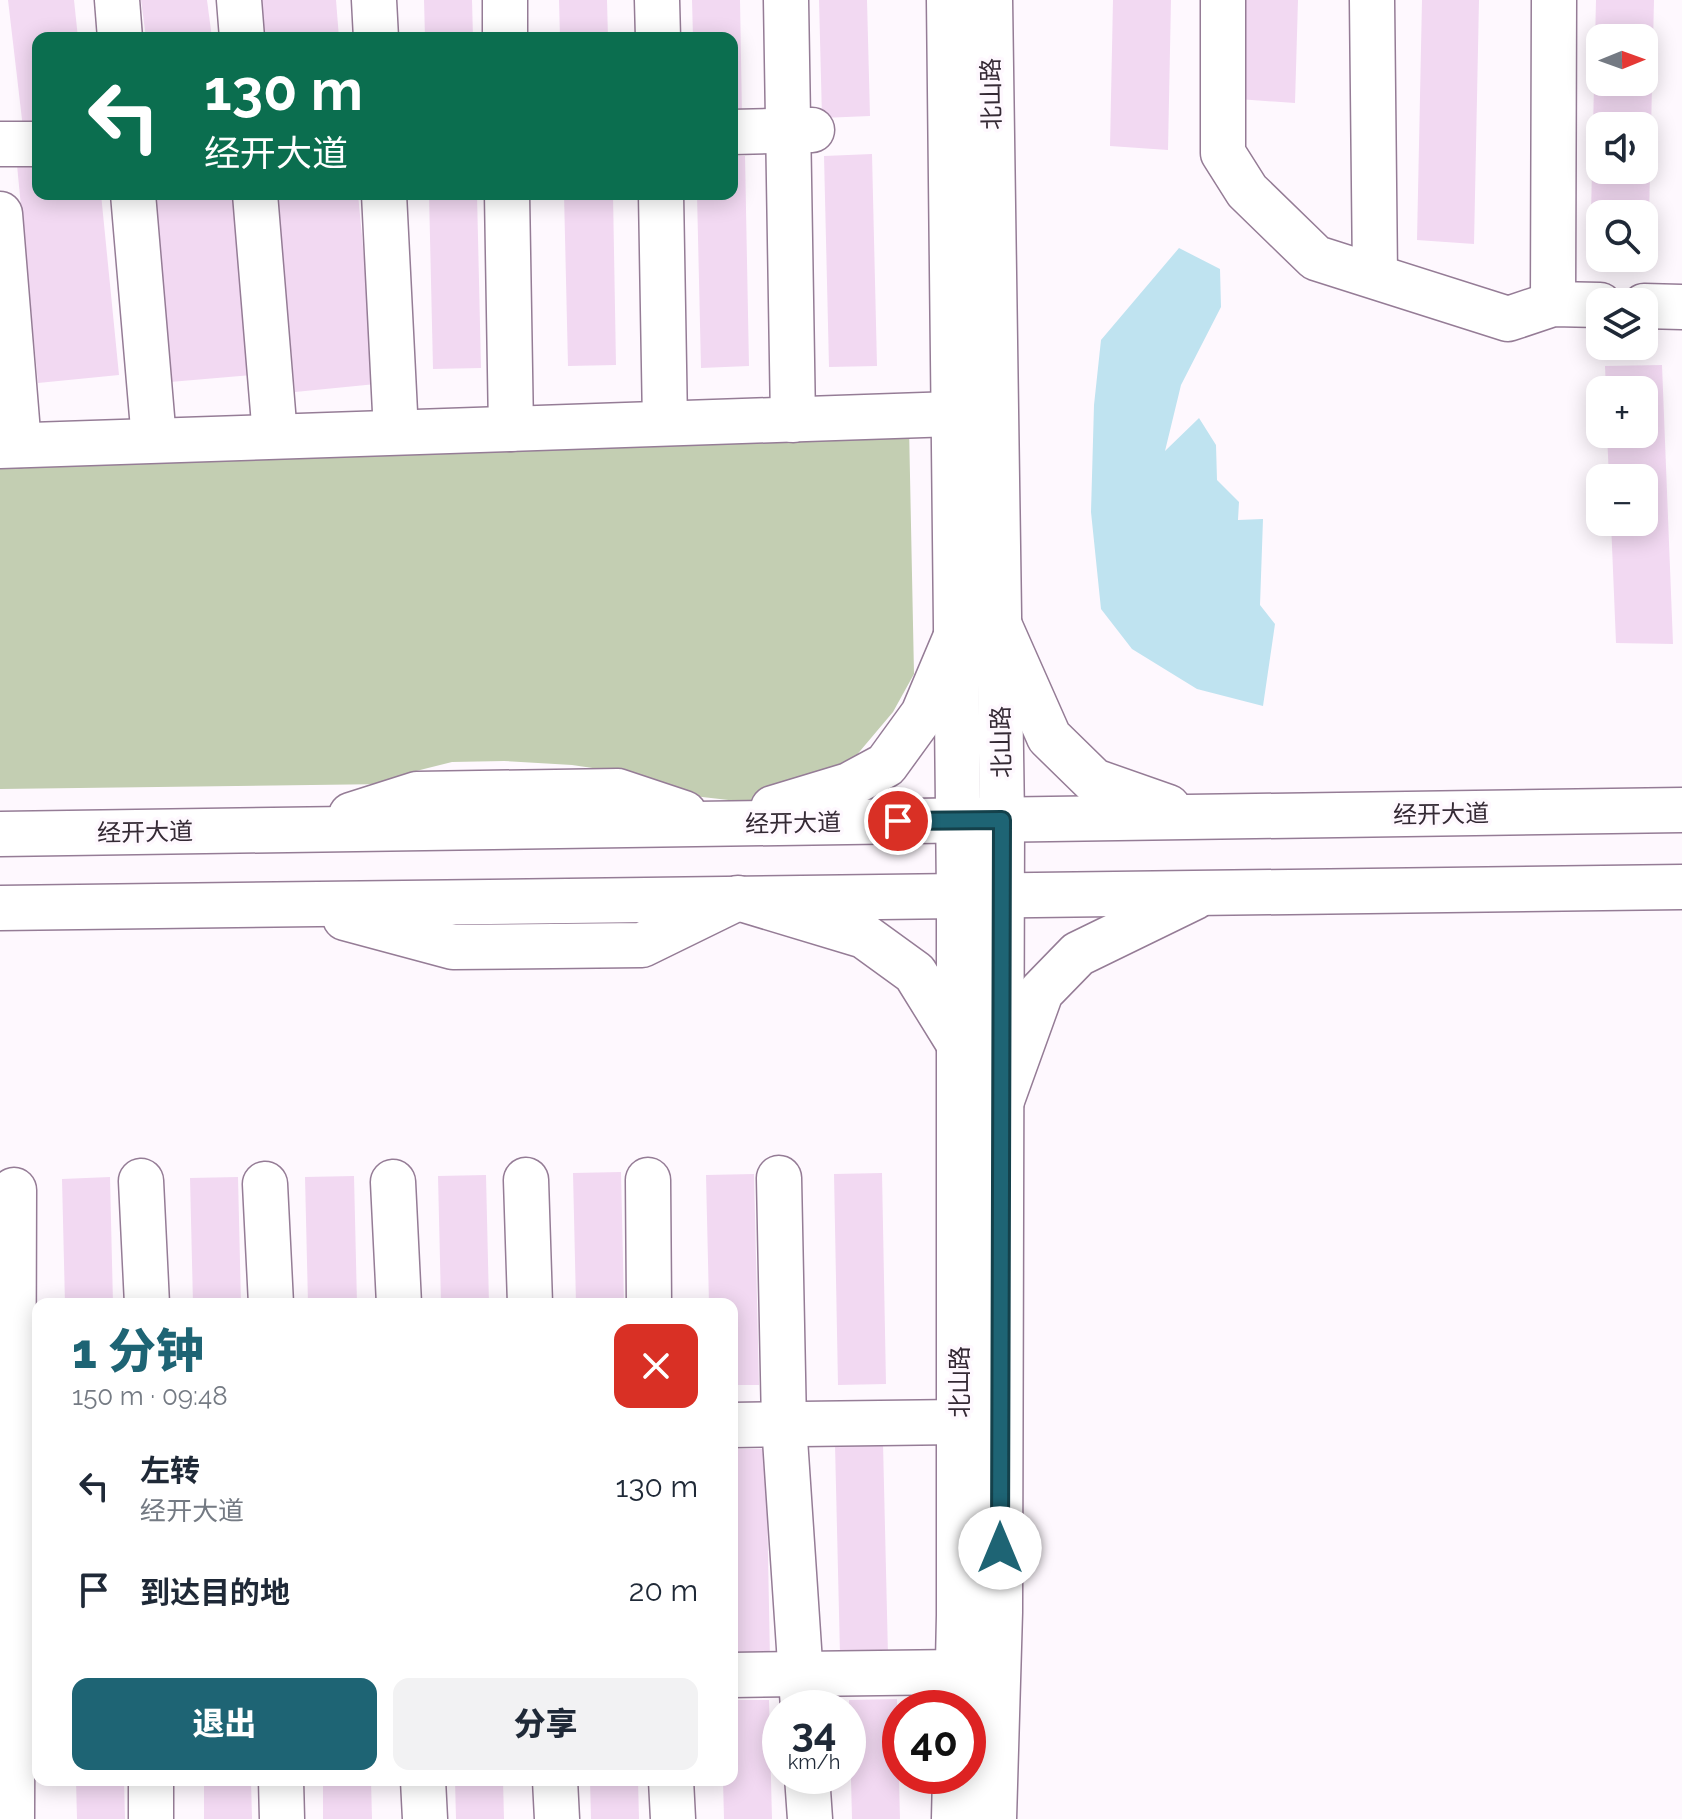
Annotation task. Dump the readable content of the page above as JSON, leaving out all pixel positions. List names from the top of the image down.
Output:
{
  "streets": {
    "main road": ["北山路", "经开大道"]
  },
  "crossings": [
    ["北山路", "经开大道"]
  ],
  "north": "right",
  "page": {
    "map_buttons": ["+", "−"],
    "turn": ["130 m", "经开大道"],
    "heading": ["1 分钟", "150 m · 09:48"],
    "list": [
      {
        "name": "左转",
        "note": "经开大道",
        "value": "130 m"
      },
      {
        "name": "到达目的地",
        "value": "20 m"
      }
    ],
    "buttons": ["退出", "分享"],
    "speed": "34 km/h",
    "limit": "40"
  }
}
